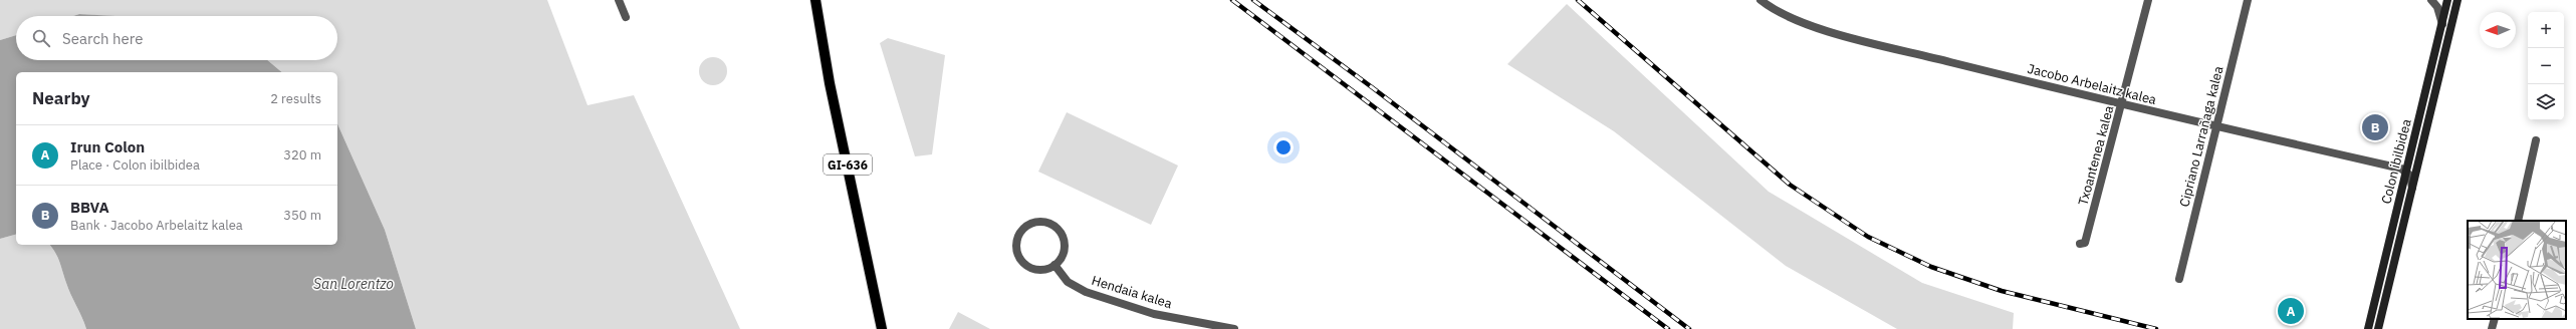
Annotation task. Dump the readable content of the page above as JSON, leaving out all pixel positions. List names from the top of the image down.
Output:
{
  "streets": {
    "main road": ["Colon ibilbidea", "GI-636"],
    "street": [
      "Jacobo Arbelaitz kalea",
      "Cipriano Larrañaga kalea",
      "Txoantenea kalea",
      "Hendaia kalea"
    ]
  },
  "crossings": [
    ["Jacobo Arbelaitz kalea", "Cipriano Larrañaga kalea"],
    ["Jacobo Arbelaitz kalea", "Txoantenea kalea"],
    ["Jacobo Arbelaitz kalea", "Colon ibilbidea"]
  ],
  "water": ["San Lorentzo"],
  "north": "left",
  "page": {
    "map_buttons": ["+", "−"],
    "search": "Search here",
    "heading": ["Nearby", "2 results"],
    "pins": ["B", "A"],
    "list": [
      {
        "mark": "A",
        "name": "Irun Colon",
        "note": "Place · Colon ibilbidea",
        "value": "320 m"
      },
      {
        "mark": "B",
        "name": "BBVA",
        "note": "Bank · Jacobo Arbelaitz kalea",
        "value": "350 m"
      }
    ]
  }
}
